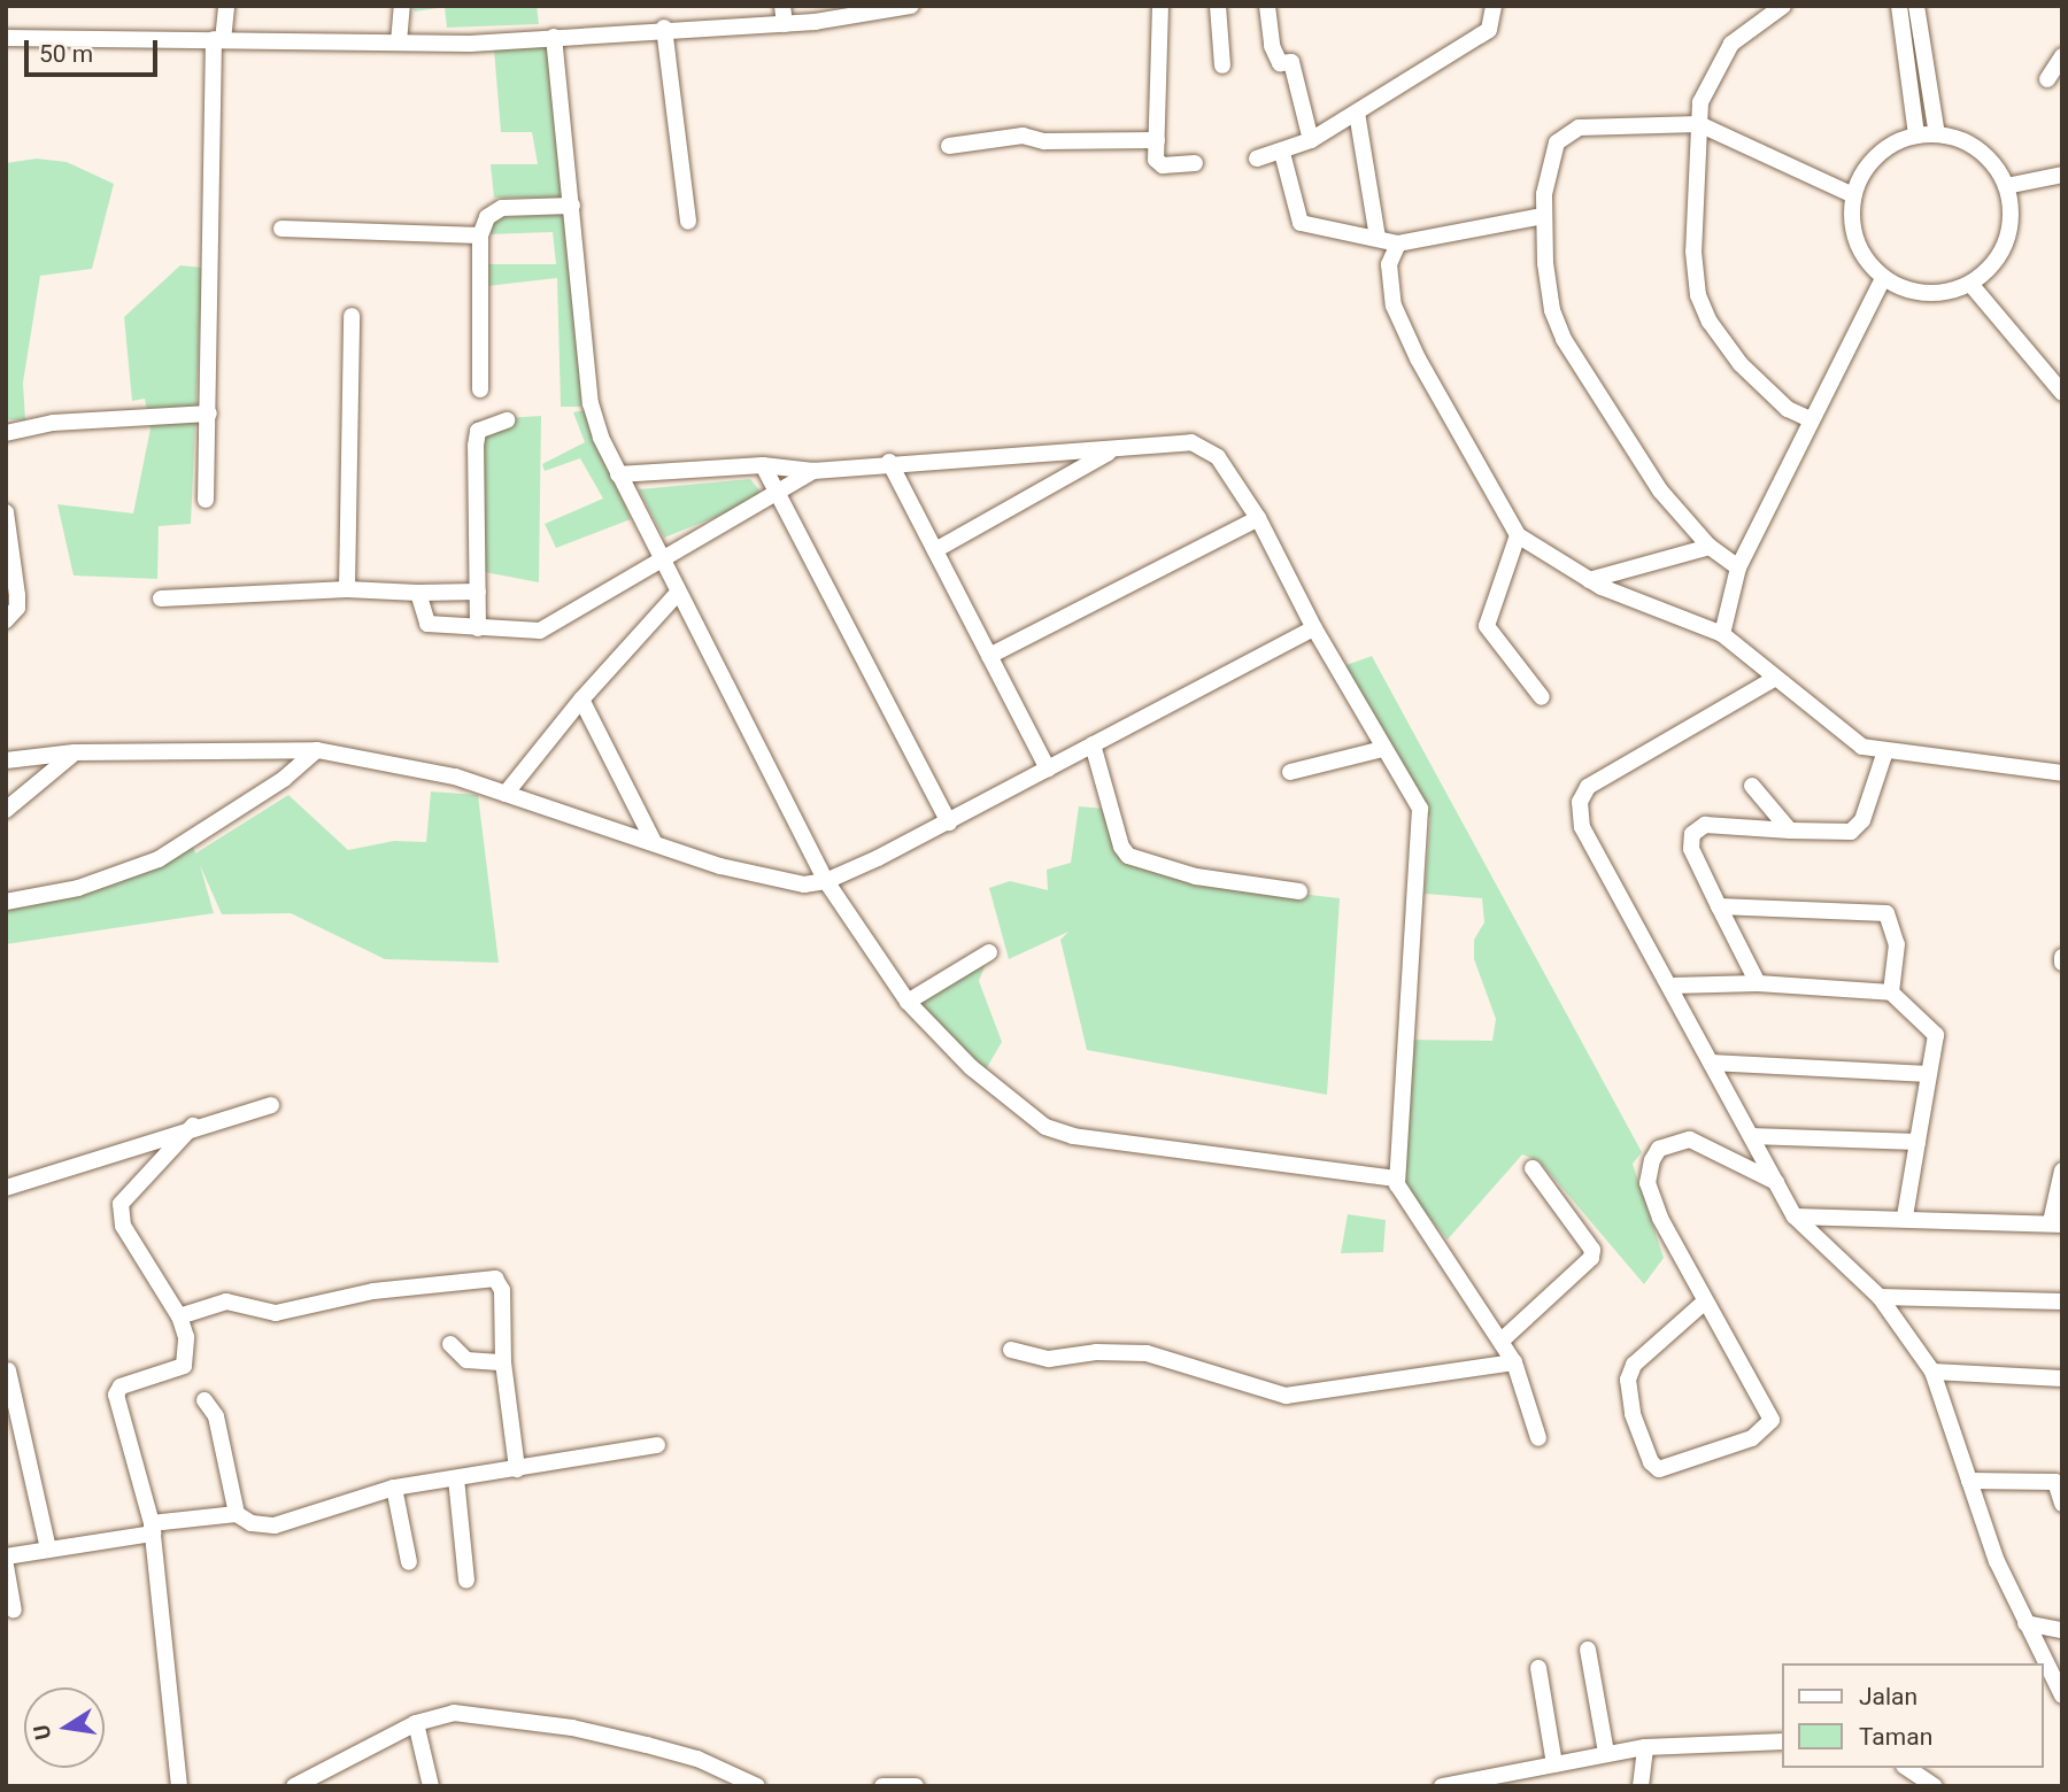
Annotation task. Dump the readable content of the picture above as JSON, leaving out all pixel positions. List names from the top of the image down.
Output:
{
  "legend": ["Jalan", "Taman"],
  "scale_bar": "50 m",
  "north": "left"
}
